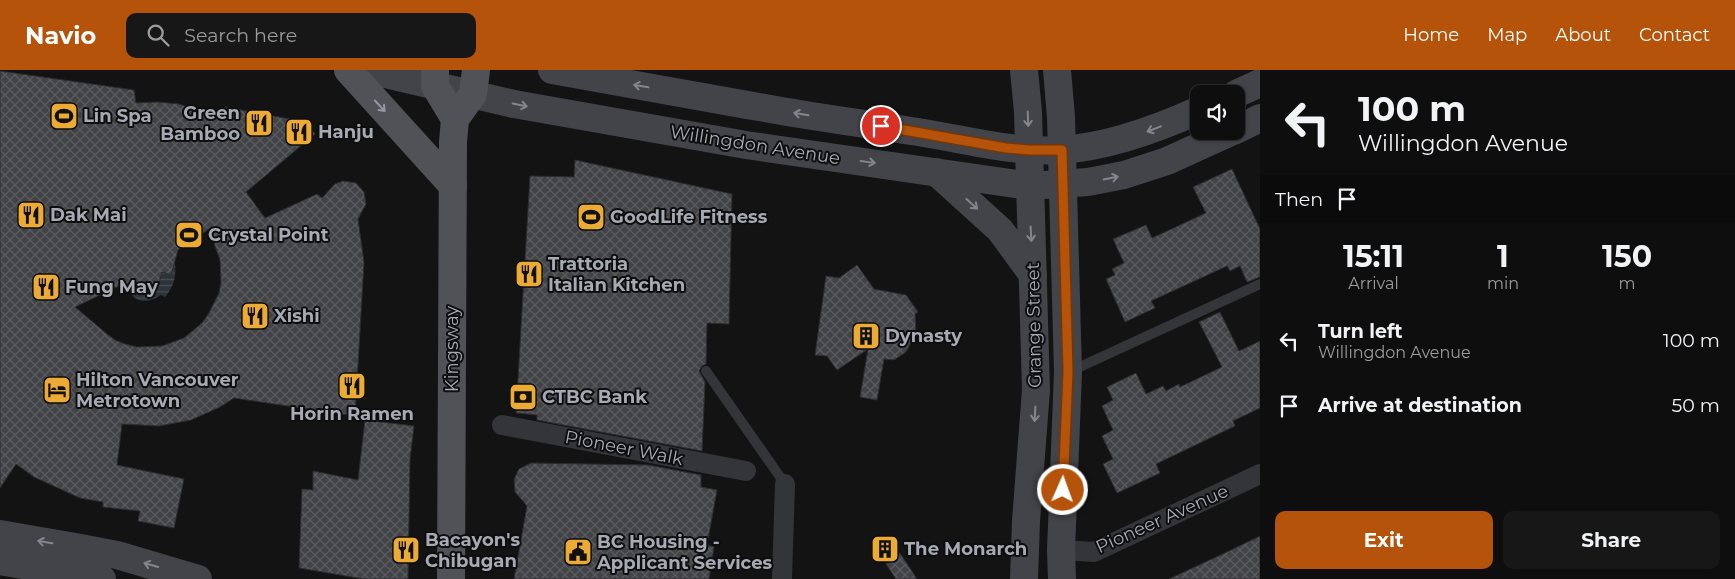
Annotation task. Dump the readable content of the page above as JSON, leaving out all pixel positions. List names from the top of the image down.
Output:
{
  "streets": {
    "main road": ["Willingdon Avenue", "Grange Street", "Kingsway"],
    "street": ["Pioneer Walk", "Pioneer Avenue"]
  },
  "crossings": [
    ["Willingdon Avenue", "Grange Street"],
    ["Grange Street", "Pioneer Avenue"]
  ],
  "places": {
    "sports": ["Lin Spa", "GoodLife Fitness", "Crystal Point"],
    "restaurant": [
      "Green Bamboo",
      "Hanju",
      "Dak Mai",
      "Trattoria Italian Kitchen",
      "Fung May",
      "Xishi",
      "Horin Ramen",
      "Bacayon's Chibugan"
    ],
    "building": ["Dynasty", "The Monarch"],
    "hotel": ["Hilton Vancouver Metrotown"],
    "bank": ["CTBC Bank"],
    "public building": ["BC Housing - Applicant Services"]
  },
  "page": {
    "header": "Navio",
    "search": "Search here",
    "nav": [
      "Home",
      "Map",
      "About",
      "Contact"
    ],
    "turn": ["100 m", "Willingdon Avenue"],
    "then": "Then",
    "eta": [
      "15:11",
      "Arrival",
      "1",
      "min",
      "150",
      "m"
    ],
    "list": [
      {
        "name": "Turn left",
        "note": "Willingdon Avenue",
        "value": "100 m"
      },
      {
        "name": "Arrive at destination",
        "value": "50 m"
      }
    ],
    "buttons": ["Exit", "Share"]
  }
}
